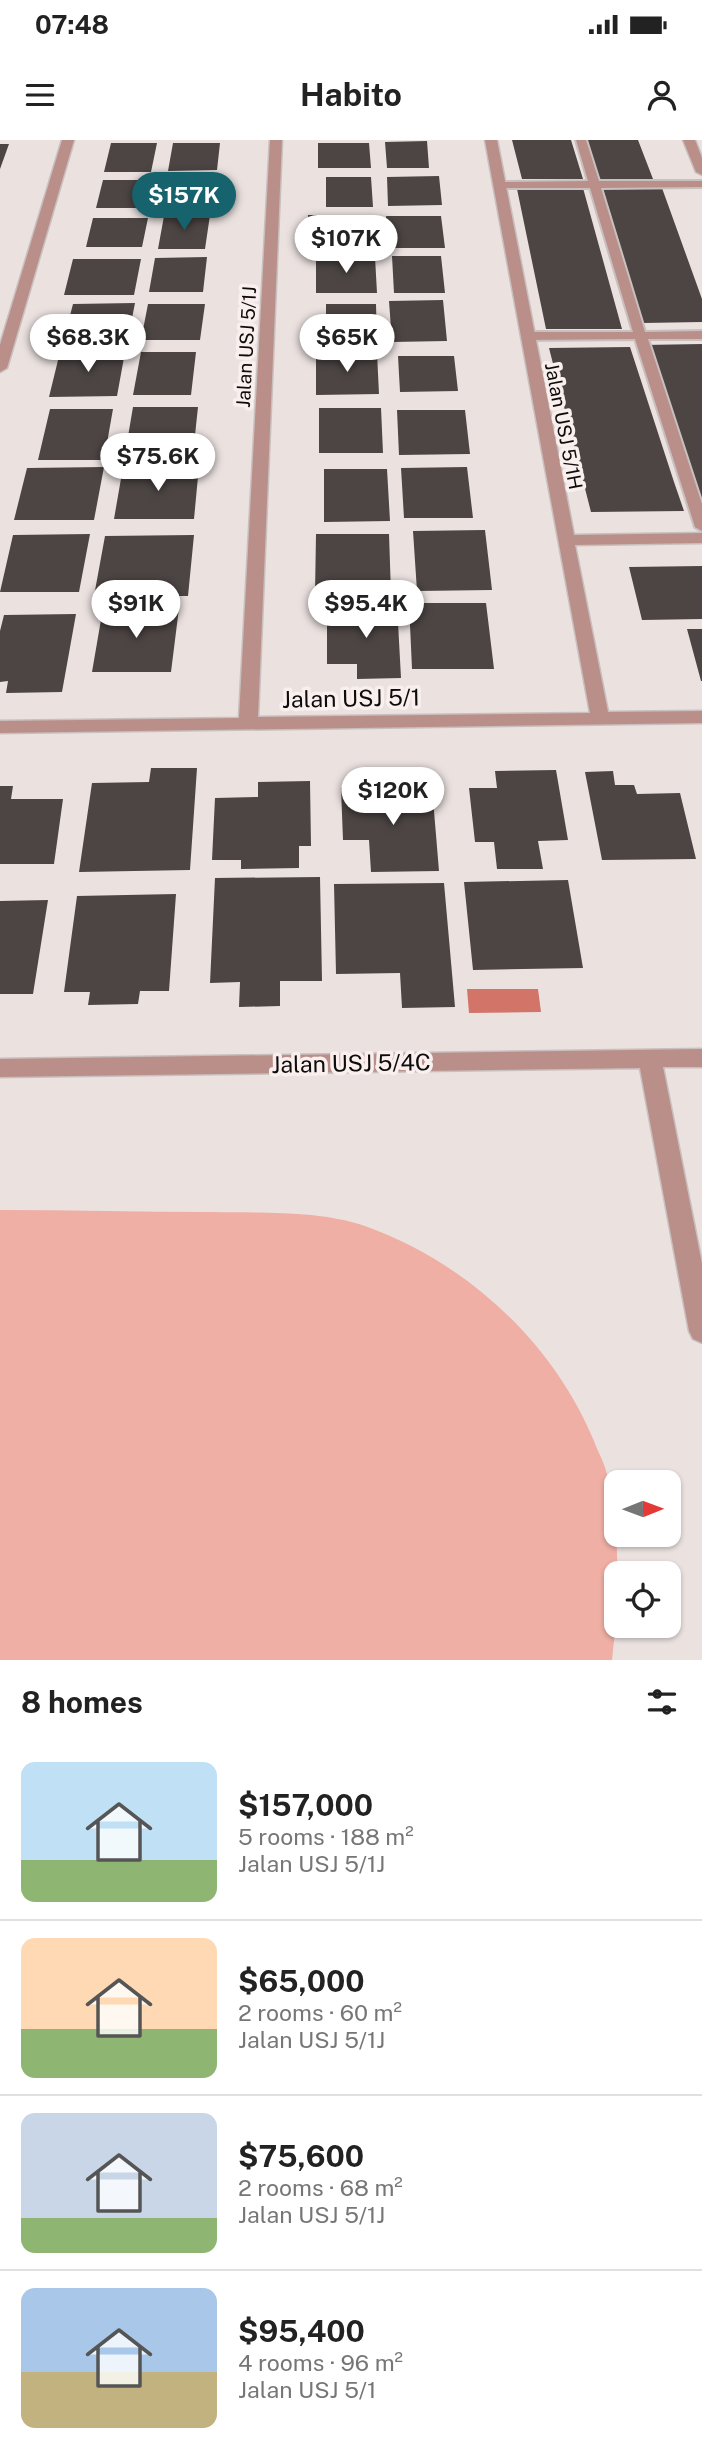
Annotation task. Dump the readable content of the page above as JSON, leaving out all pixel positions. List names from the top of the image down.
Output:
{
  "streets": {
    "street": [
      "Jalan USJ 5/1J",
      "Jalan USJ 5/1H",
      "Jalan USJ 5/1",
      "Jalan USJ 5/4C"
    ]
  },
  "crossings": [
    ["Jalan USJ 5/1J", "Jalan USJ 5/1"],
    ["Jalan USJ 5/1H", "Jalan USJ 5/1"]
  ],
  "north": "right",
  "page": {
    "status": "07:48",
    "header": "Habito",
    "price": [
      "$157K",
      "$107K",
      "$68.3K",
      "$65K",
      "$75.6K",
      "$91K",
      "$95.4K",
      "$120K"
    ],
    "heading": "8 homes",
    "list": [
      {
        "name": "$157,000",
        "note": "5 rooms · 188 m² · Jalan USJ 5/1J"
      },
      {
        "name": "$65,000",
        "note": "2 rooms · 60 m² · Jalan USJ 5/1J"
      },
      {
        "name": "$75,600",
        "note": "2 rooms · 68 m² · Jalan USJ 5/1J"
      },
      {
        "name": "$95,400",
        "note": "4 rooms · 96 m² · Jalan USJ 5/1"
      }
    ]
  }
}
